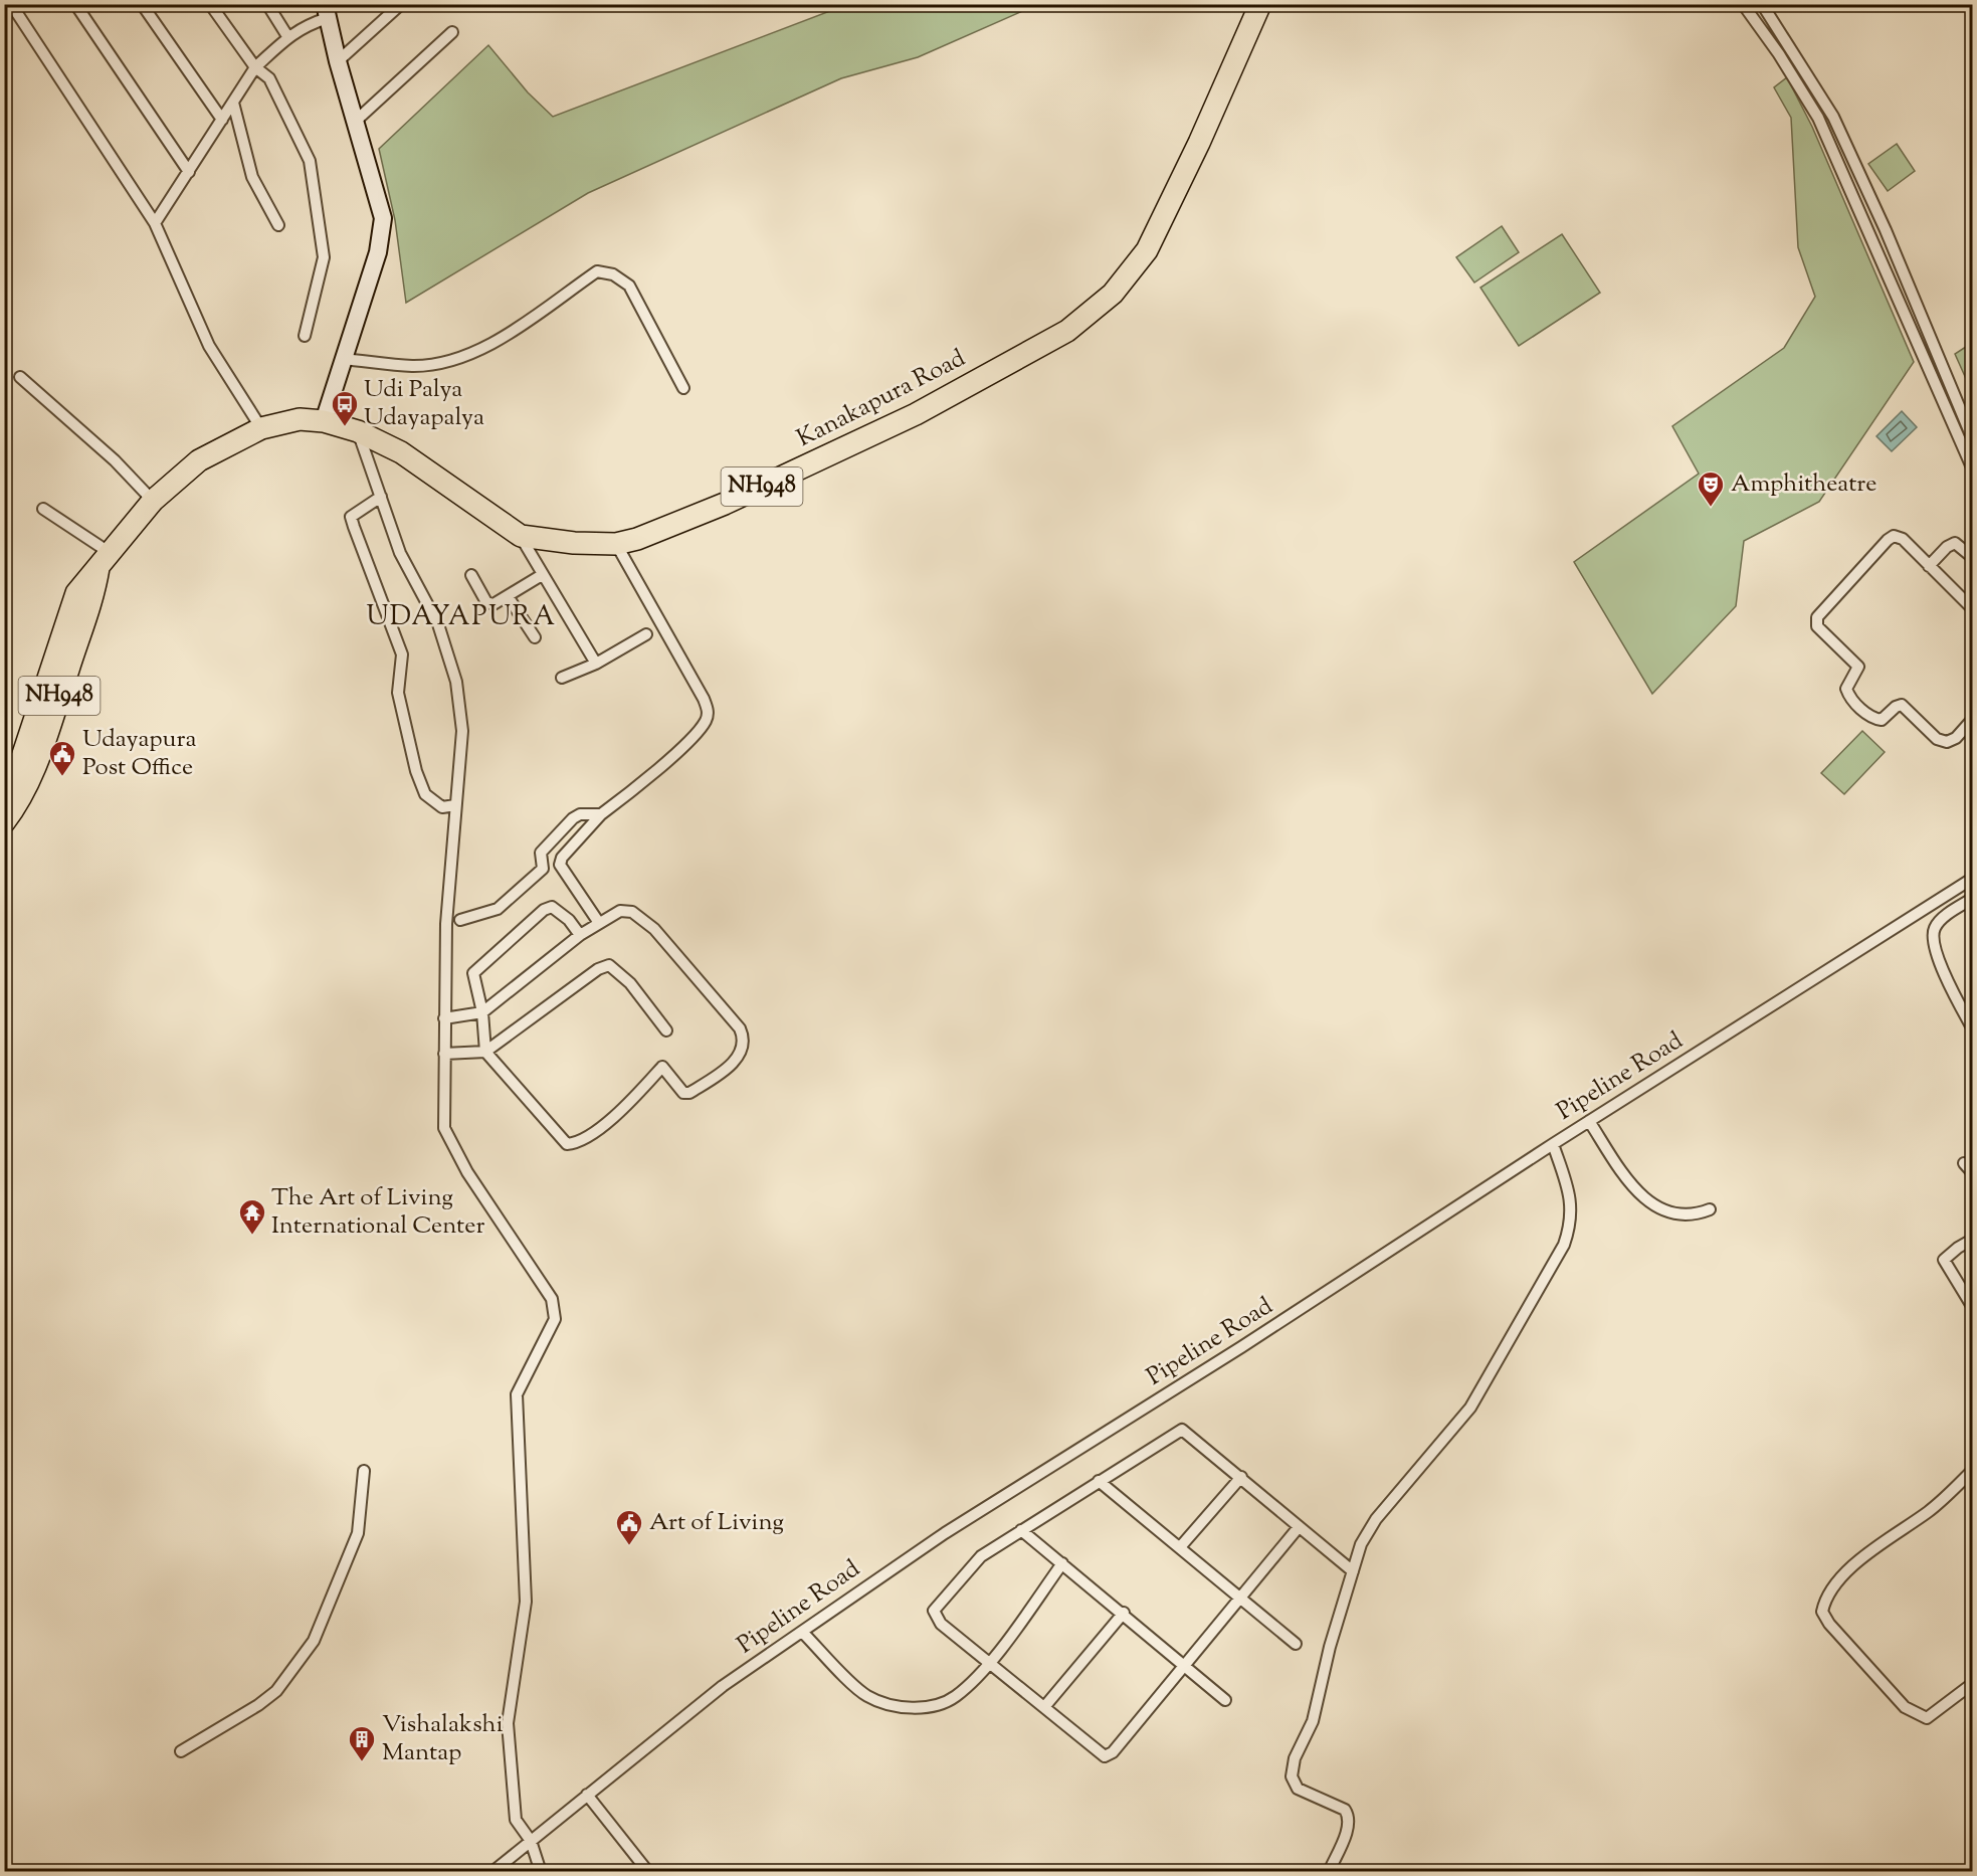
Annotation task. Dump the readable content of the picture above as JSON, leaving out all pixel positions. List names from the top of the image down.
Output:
{
  "streets": {
    "highway": ["Kanakapura Road", "NH948"],
    "street": ["Pipeline Road"]
  },
  "crossings": [
    ["Kanakapura Road", "NH948"]
  ],
  "districts": ["UDAYAPURA"],
  "places": {
    "bus stop": ["Udi Palya Udayapalya"],
    "theatre": ["Amphitheatre"],
    "public building": ["Udayapura Post Office", "Art of Living"],
    "temple": ["The Art of Living International Center"],
    "building": ["Vishalakshi Mantap"]
  }
}
